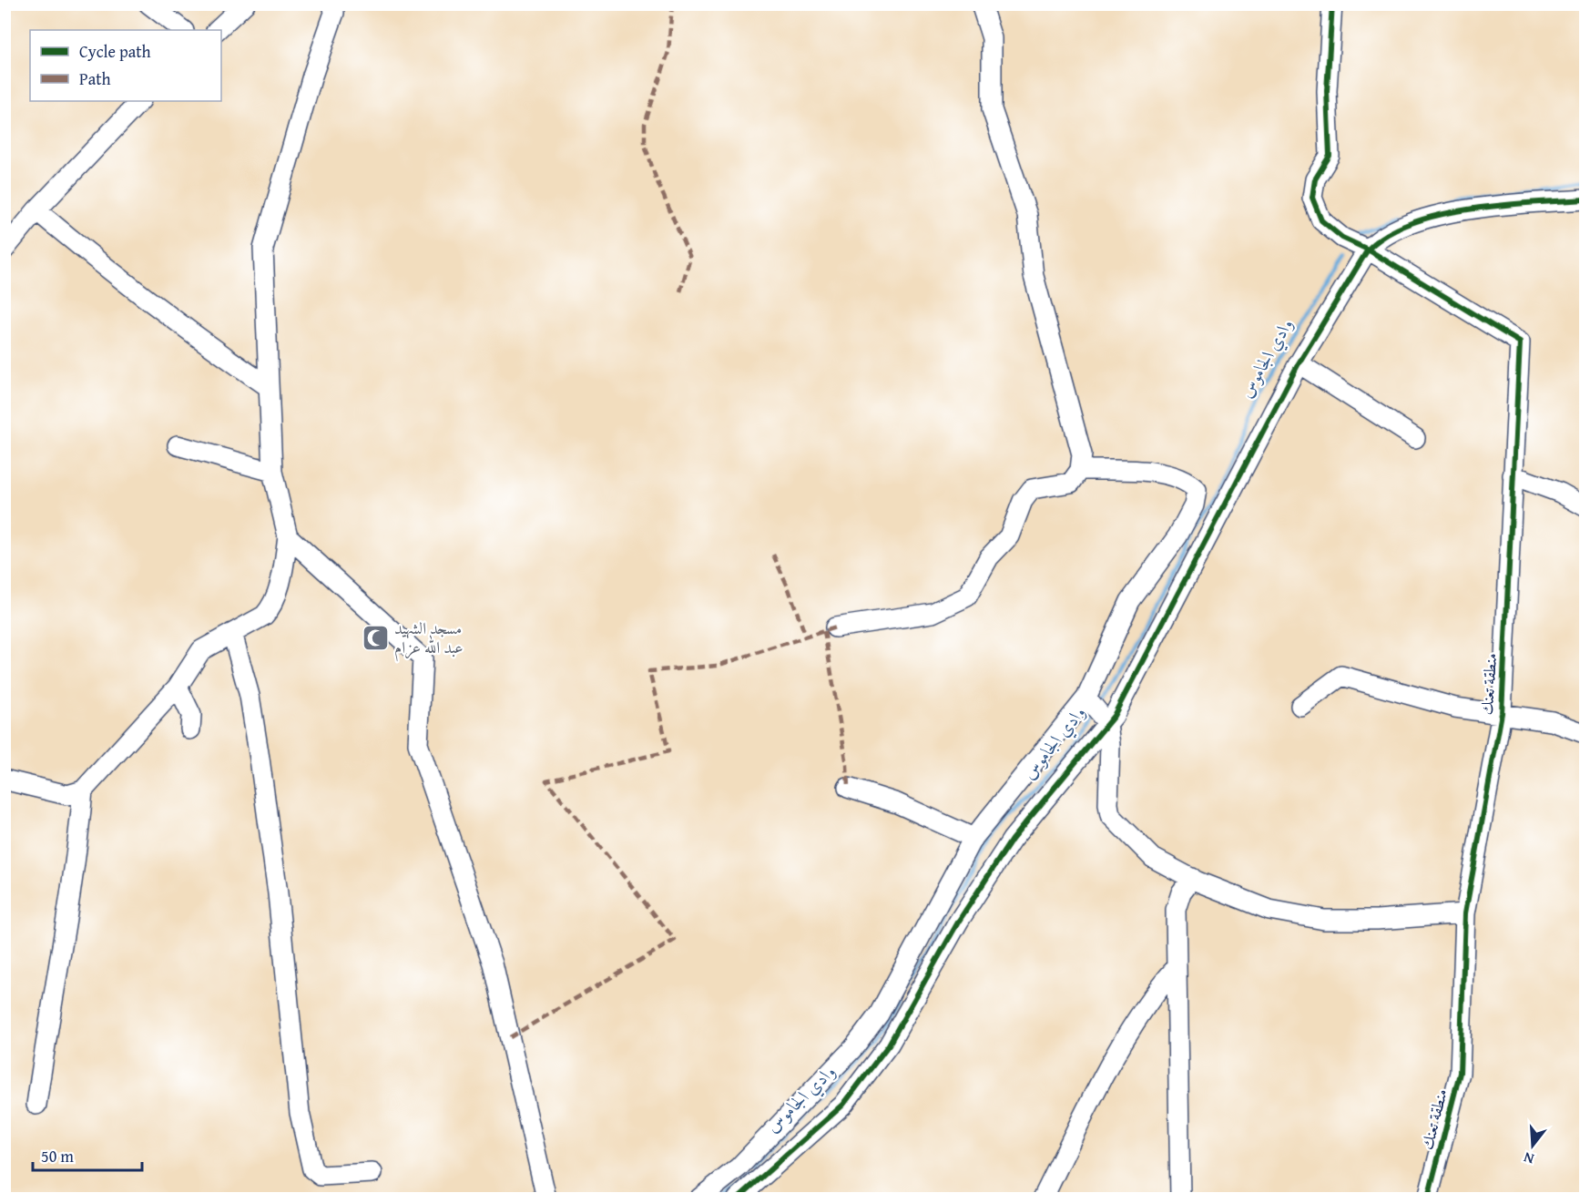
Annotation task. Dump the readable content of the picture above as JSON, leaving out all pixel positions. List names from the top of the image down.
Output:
{
  "streets": {
    "street": ["منطقة تعنك"]
  },
  "water": ["وادي الجاموس"],
  "places": {
    "mosque": ["مسجد الشهيد عبد الله عزام"]
  },
  "legend": ["Cycle path", "Path"],
  "scale_bar": "50 m",
  "north": "bottom"
}
